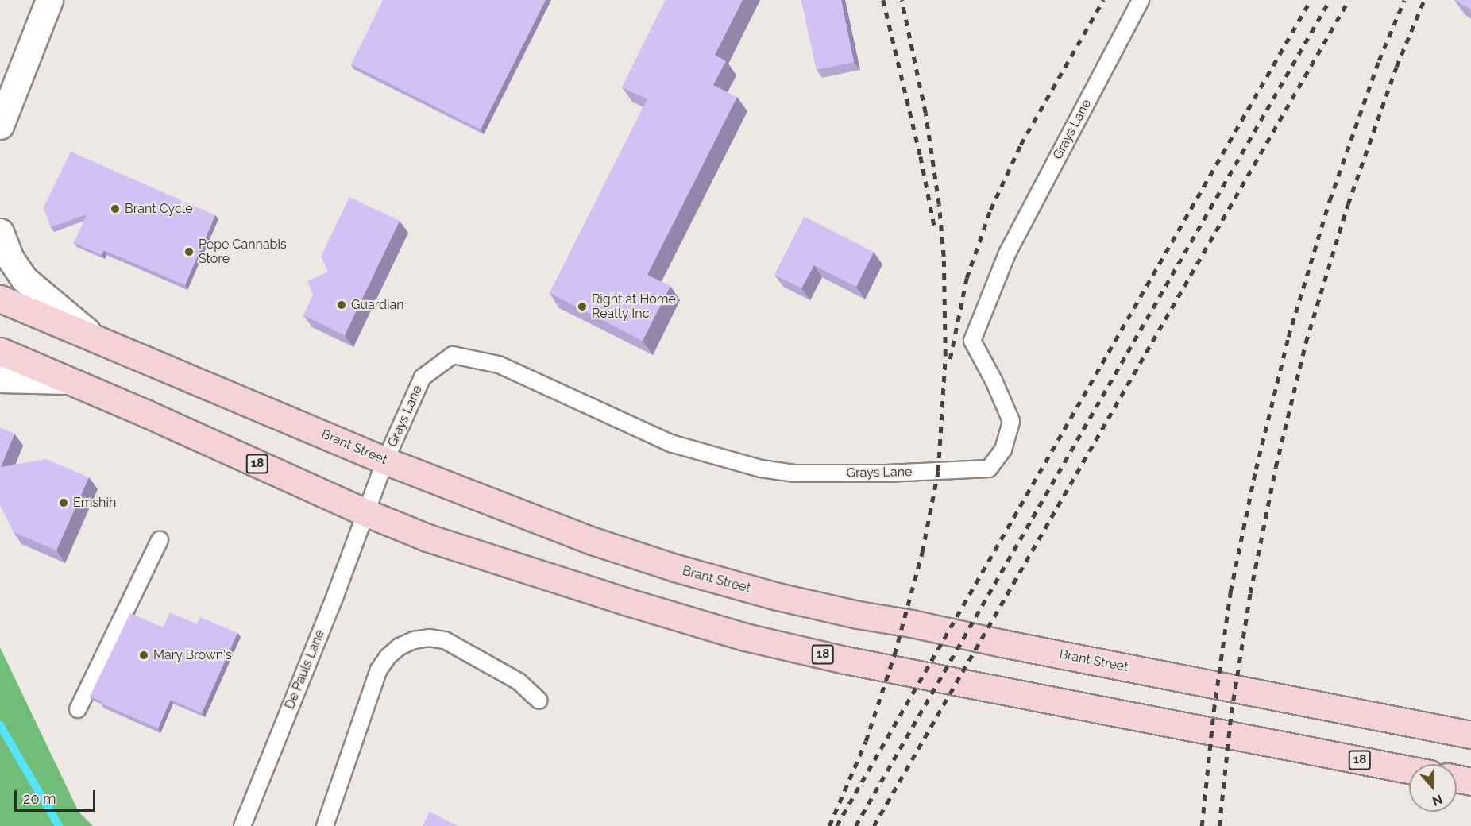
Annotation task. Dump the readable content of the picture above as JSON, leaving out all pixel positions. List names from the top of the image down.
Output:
{
  "streets": {
    "main road": ["Brant Street", "18"],
    "lane": ["Grays Lane", "De Pauls Lane"]
  },
  "crossings": [
    ["Grays Lane", "Brant Street"],
    ["Grays Lane", "18"],
    ["Grays Lane", "De Pauls Lane"],
    ["18", "De Pauls Lane"]
  ],
  "places": [
    "Brant Cycle",
    "Pepe Cannabis Store",
    "Guardian",
    "Right at Home Realty Inc.",
    "Emshih",
    "Mary Brown's"
  ],
  "scale_bar": "20 m",
  "north": "bottom"
}
